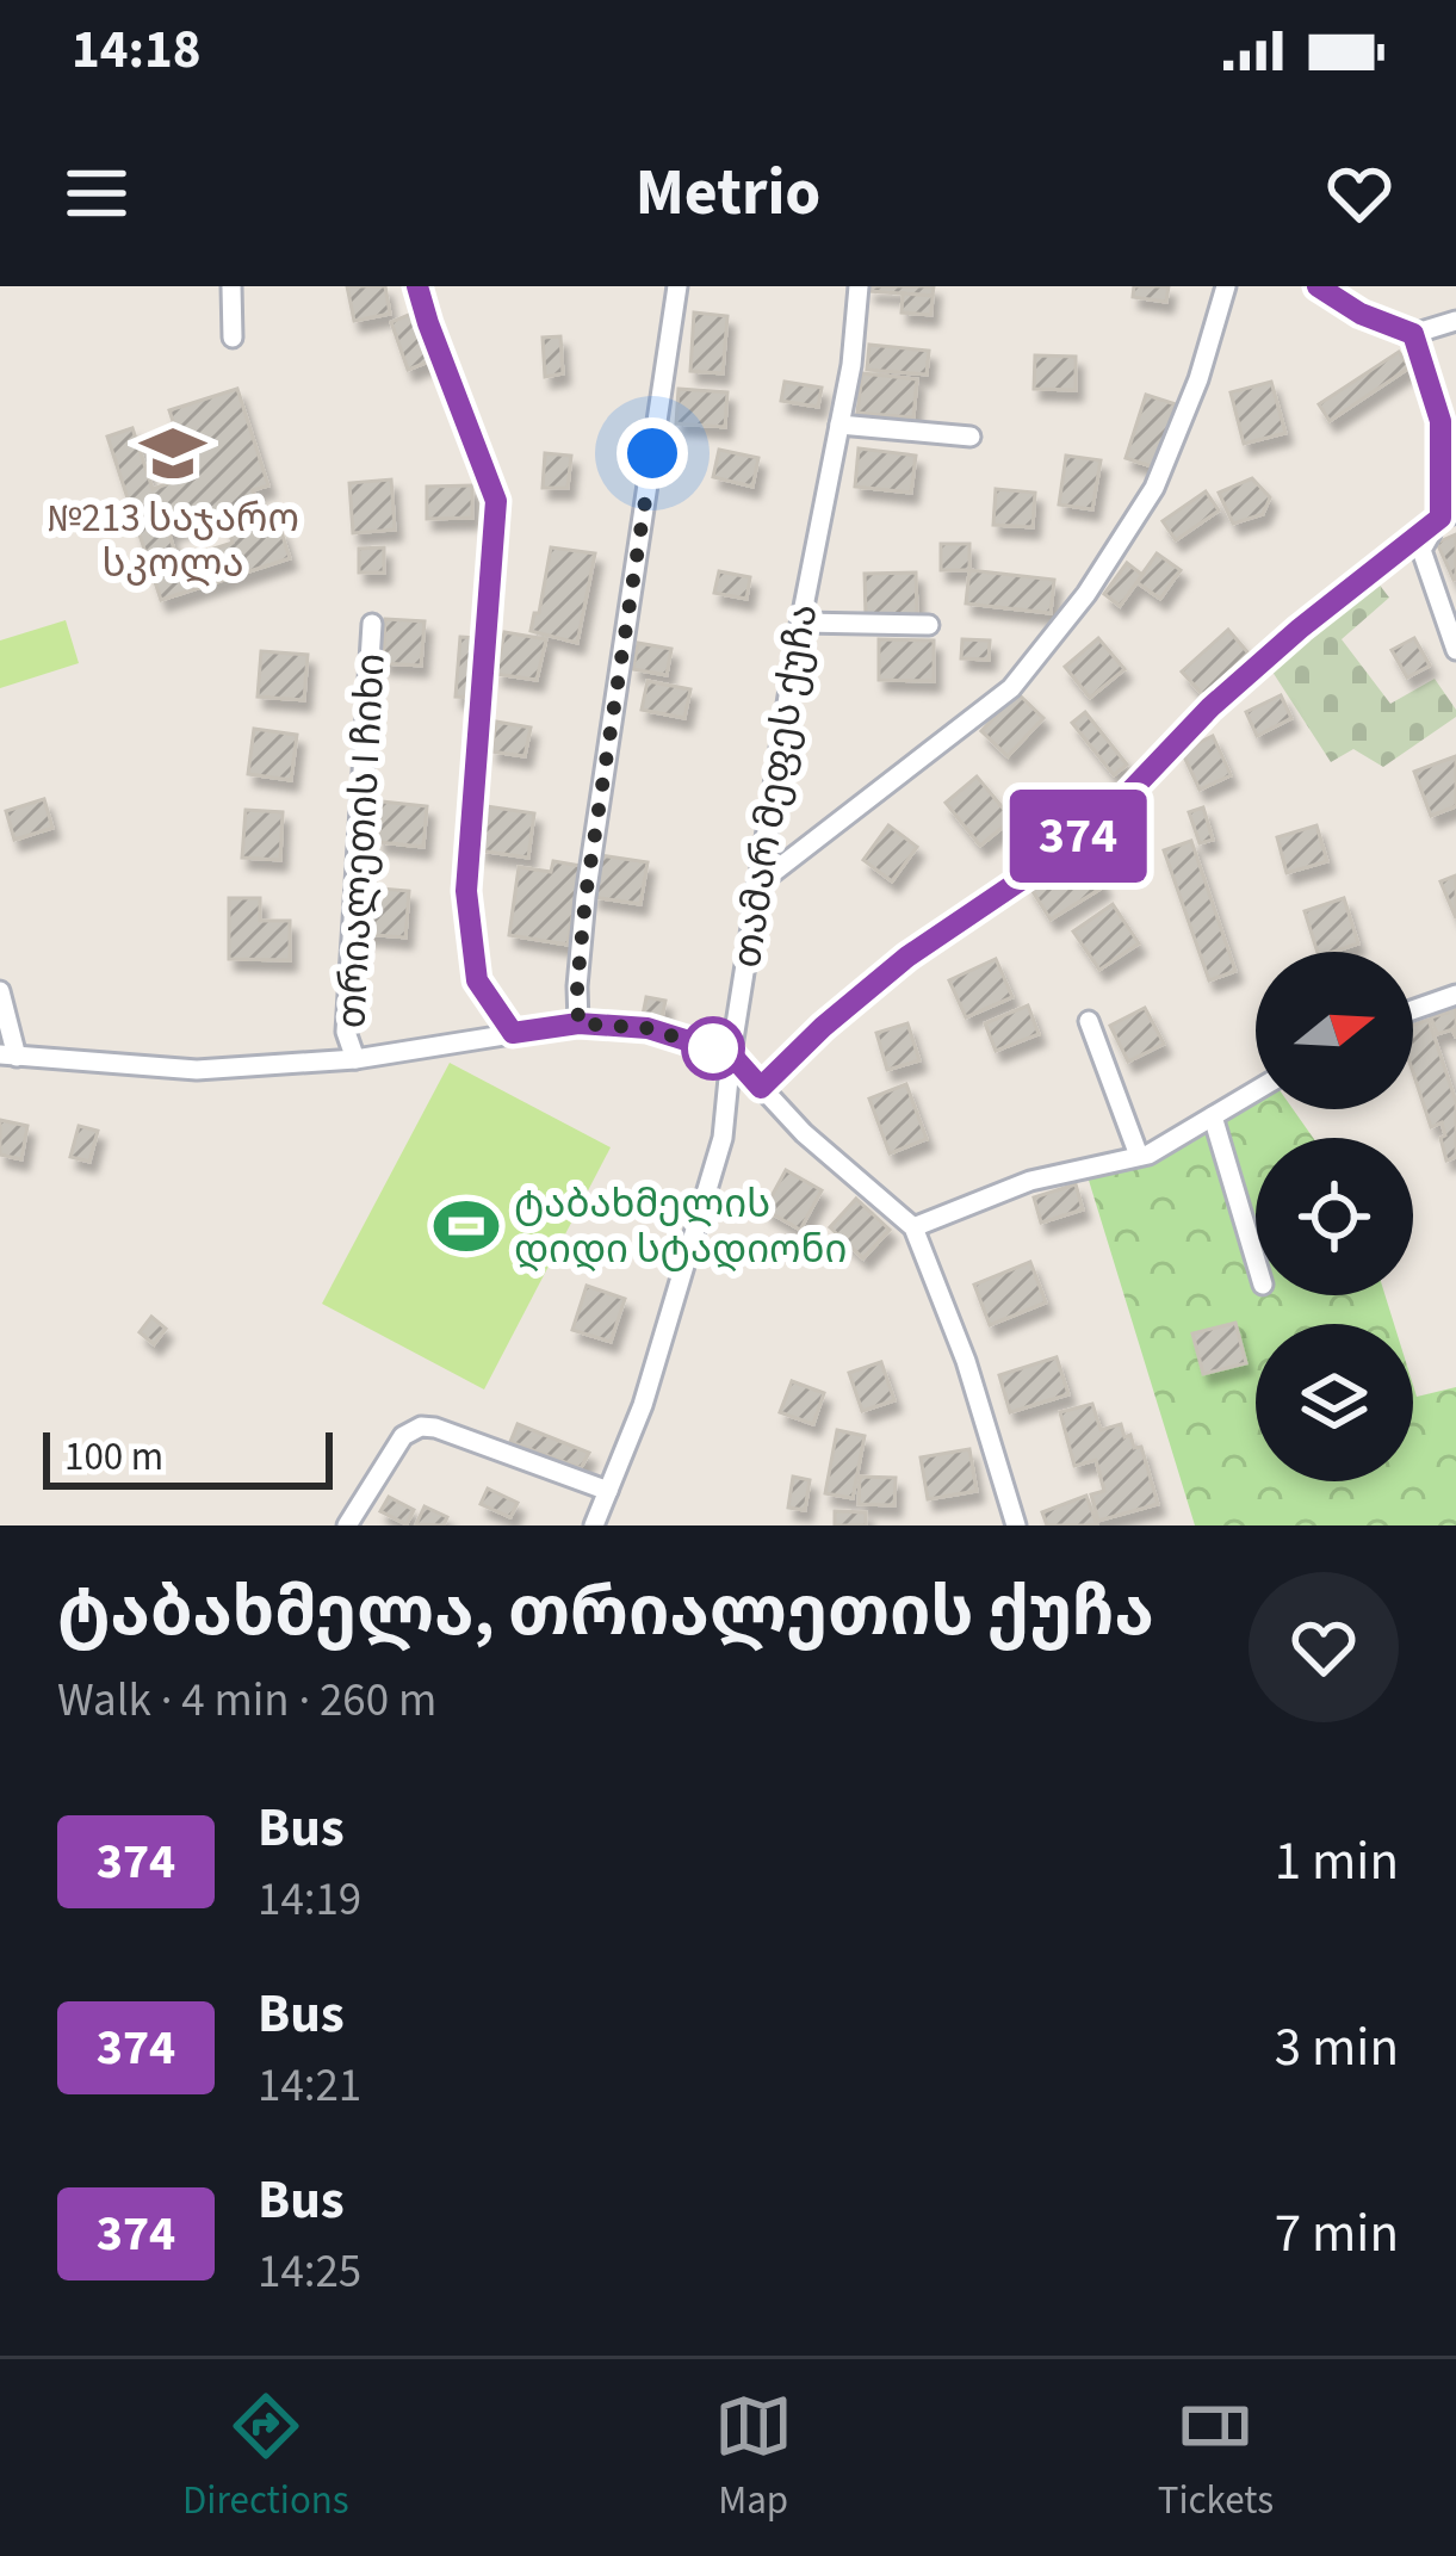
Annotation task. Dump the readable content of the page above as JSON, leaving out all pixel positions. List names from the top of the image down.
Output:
{
  "streets": {
    "street": ["თამარ მეფეს ქუჩა", "თრიალეთის I ჩიხი"]
  },
  "places": {
    "school or university": ["№213 საჯარო სკოლა"],
    "sports": ["ტაბახმელის დიდი სტადიონი"]
  },
  "lines": ["bus line 374"],
  "scale_bar": "100 m",
  "north": "right",
  "page": {
    "status": "14:18",
    "header": "Metrio",
    "on_map": "374",
    "scale": "100 m",
    "heading": ["ტაბახმელა, თრიალეთის ქუჩა", "Walk · 4 min · 260 m"],
    "list": [
      {
        "mark": "374",
        "name": "Bus",
        "note": "14:19",
        "value": "1 min"
      },
      {
        "mark": "374",
        "name": "Bus",
        "note": "14:21",
        "value": "3 min"
      },
      {
        "mark": "374",
        "name": "Bus",
        "note": "14:25",
        "value": "7 min"
      }
    ],
    "tabs": ["Directions", "Map", "Tickets"]
  }
}
